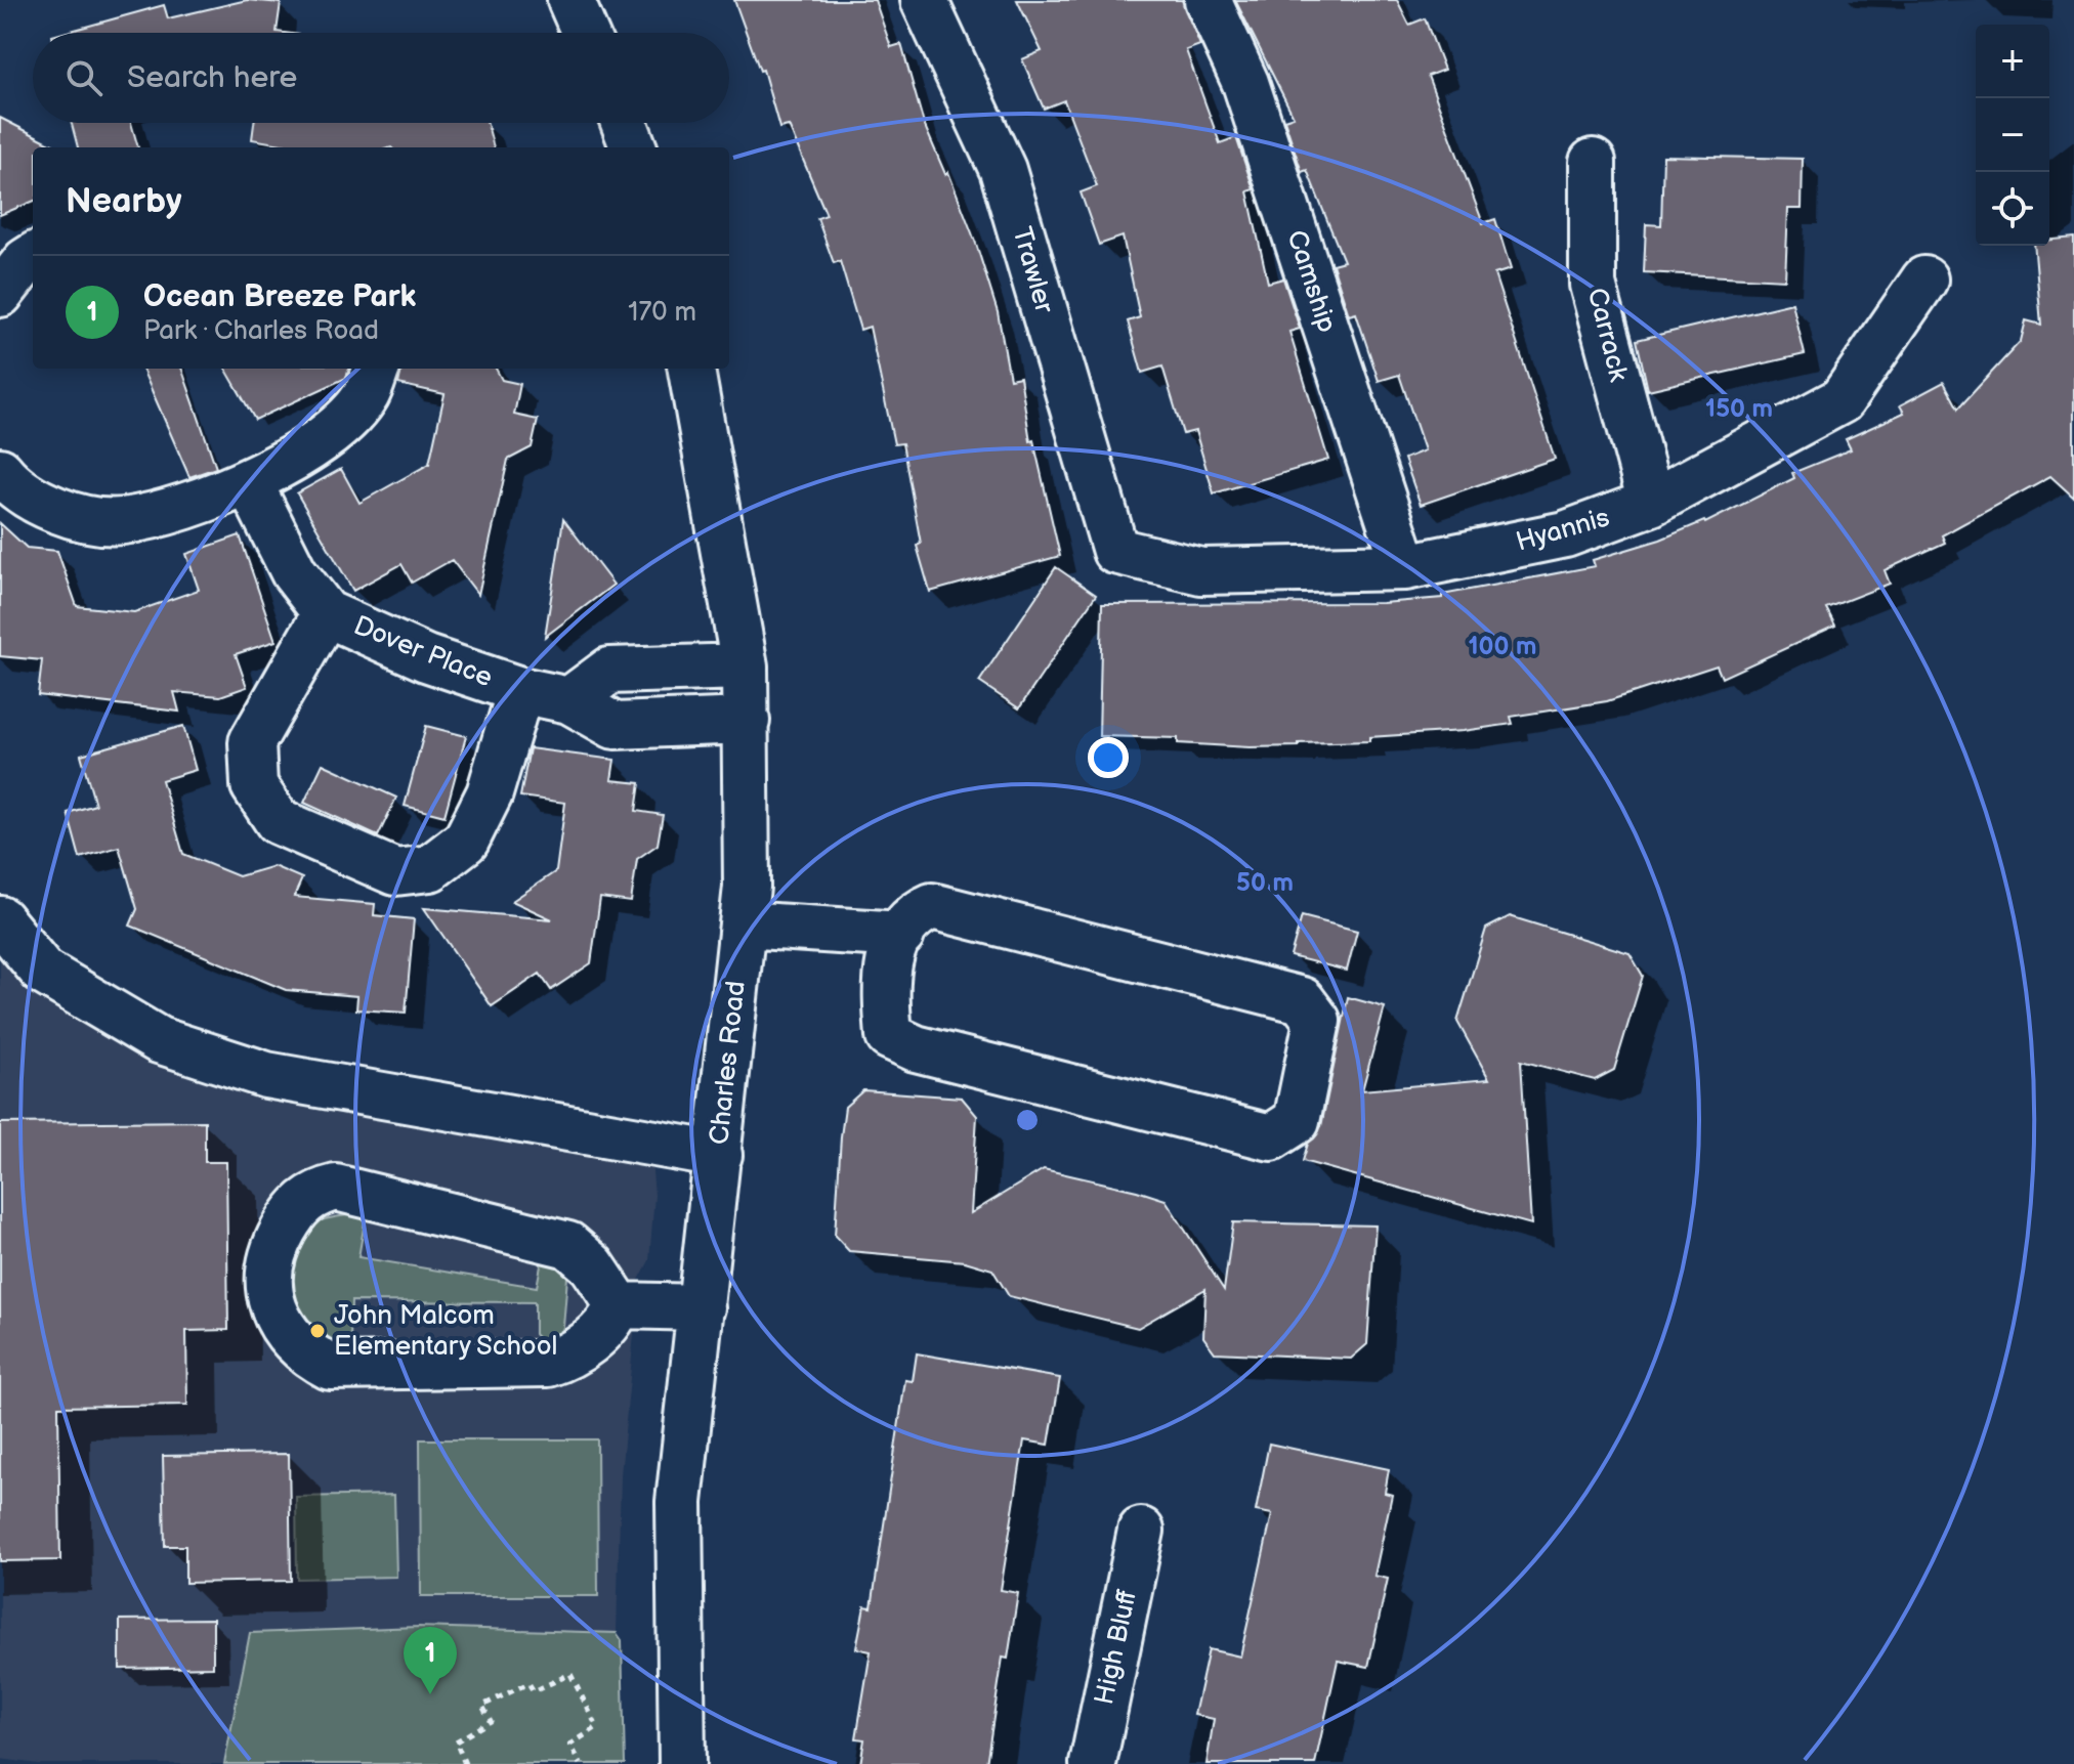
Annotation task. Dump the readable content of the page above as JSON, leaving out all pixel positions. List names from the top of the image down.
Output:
{
  "streets": {
    "street": [
      "Trawler",
      "Camship",
      "Carrack",
      "Hyannis",
      "Dover Place",
      "Charles Road",
      "High Bluff"
    ]
  },
  "crossings": [
    ["Trawler", "Hyannis"],
    ["Camship", "Hyannis"],
    ["Carrack", "Hyannis"],
    ["Dover Place", "Charles Road"]
  ],
  "places": ["John Malcom Elementary School"],
  "page": {
    "map_buttons": ["+", "−"],
    "search": "Search here",
    "heading": "Nearby",
    "list": [
      {
        "mark": "1",
        "name": "Ocean Breeze Park",
        "note": "Park · Charles Road",
        "value": "170 m"
      }
    ],
    "pins": "1"
  },
  "rings": ["150 m", "100 m", "50 m"]
}
